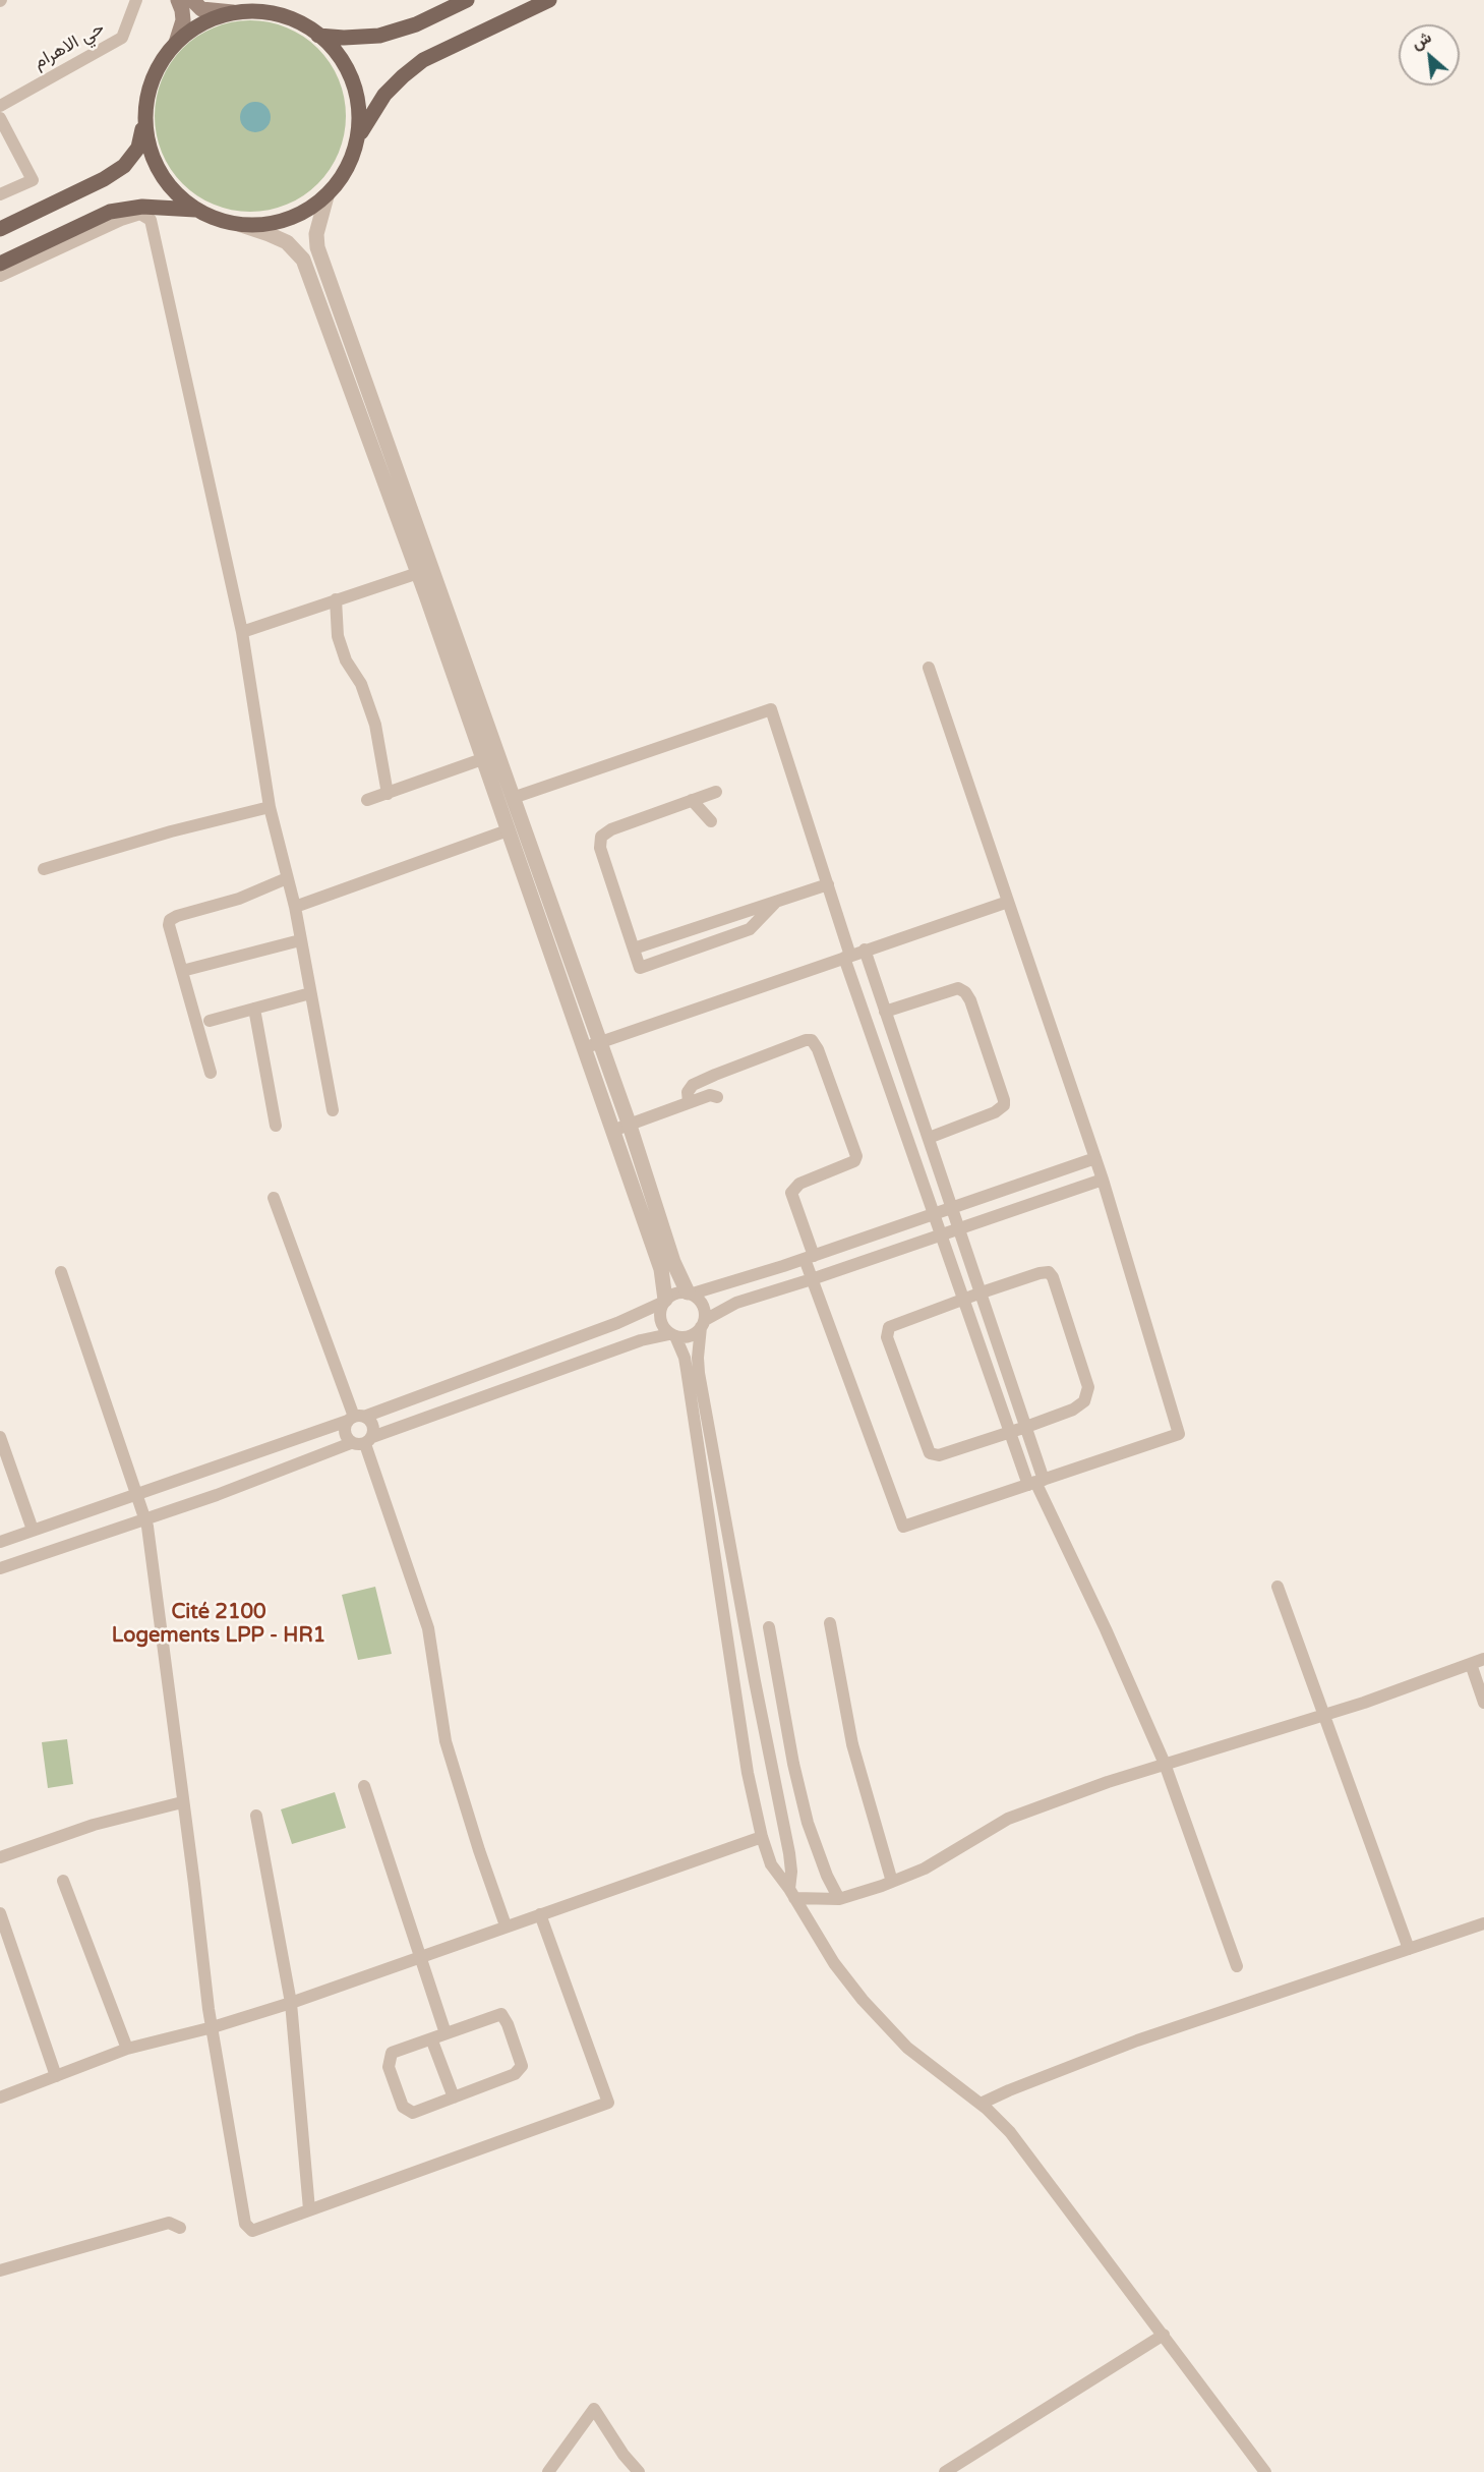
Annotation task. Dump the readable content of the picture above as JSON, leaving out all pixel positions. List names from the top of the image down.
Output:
{
  "streets": {
    "street": ["حي الاهرام"]
  },
  "districts": ["Cité 2100 Logements LPP - HR1"],
  "north": "top left"
}
